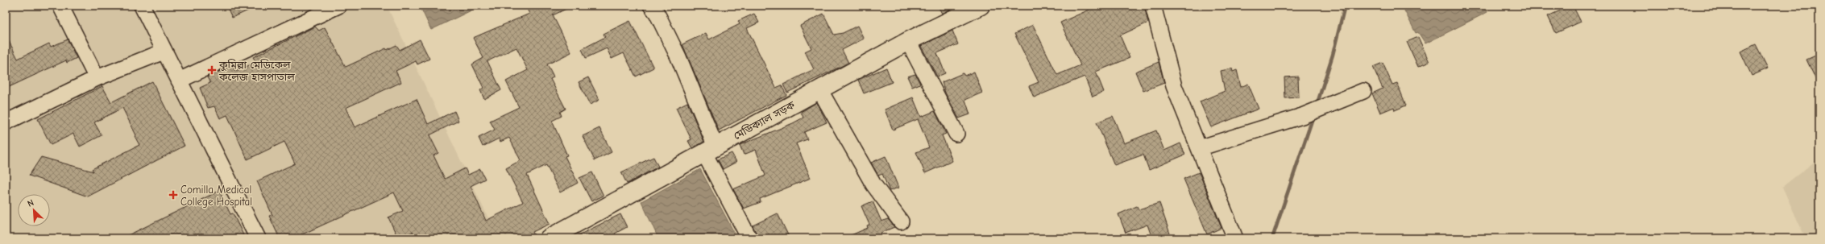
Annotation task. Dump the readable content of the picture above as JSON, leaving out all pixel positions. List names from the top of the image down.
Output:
{
  "streets": {
    "main road": ["মেডিক্যাল সড়ক"]
  },
  "places": {
    "health": ["কুমিল্লা মেডিকেল কলেজ হাসপাতাল", "Comilla Medical College Hospital"]
  },
  "north": "top left"
}
